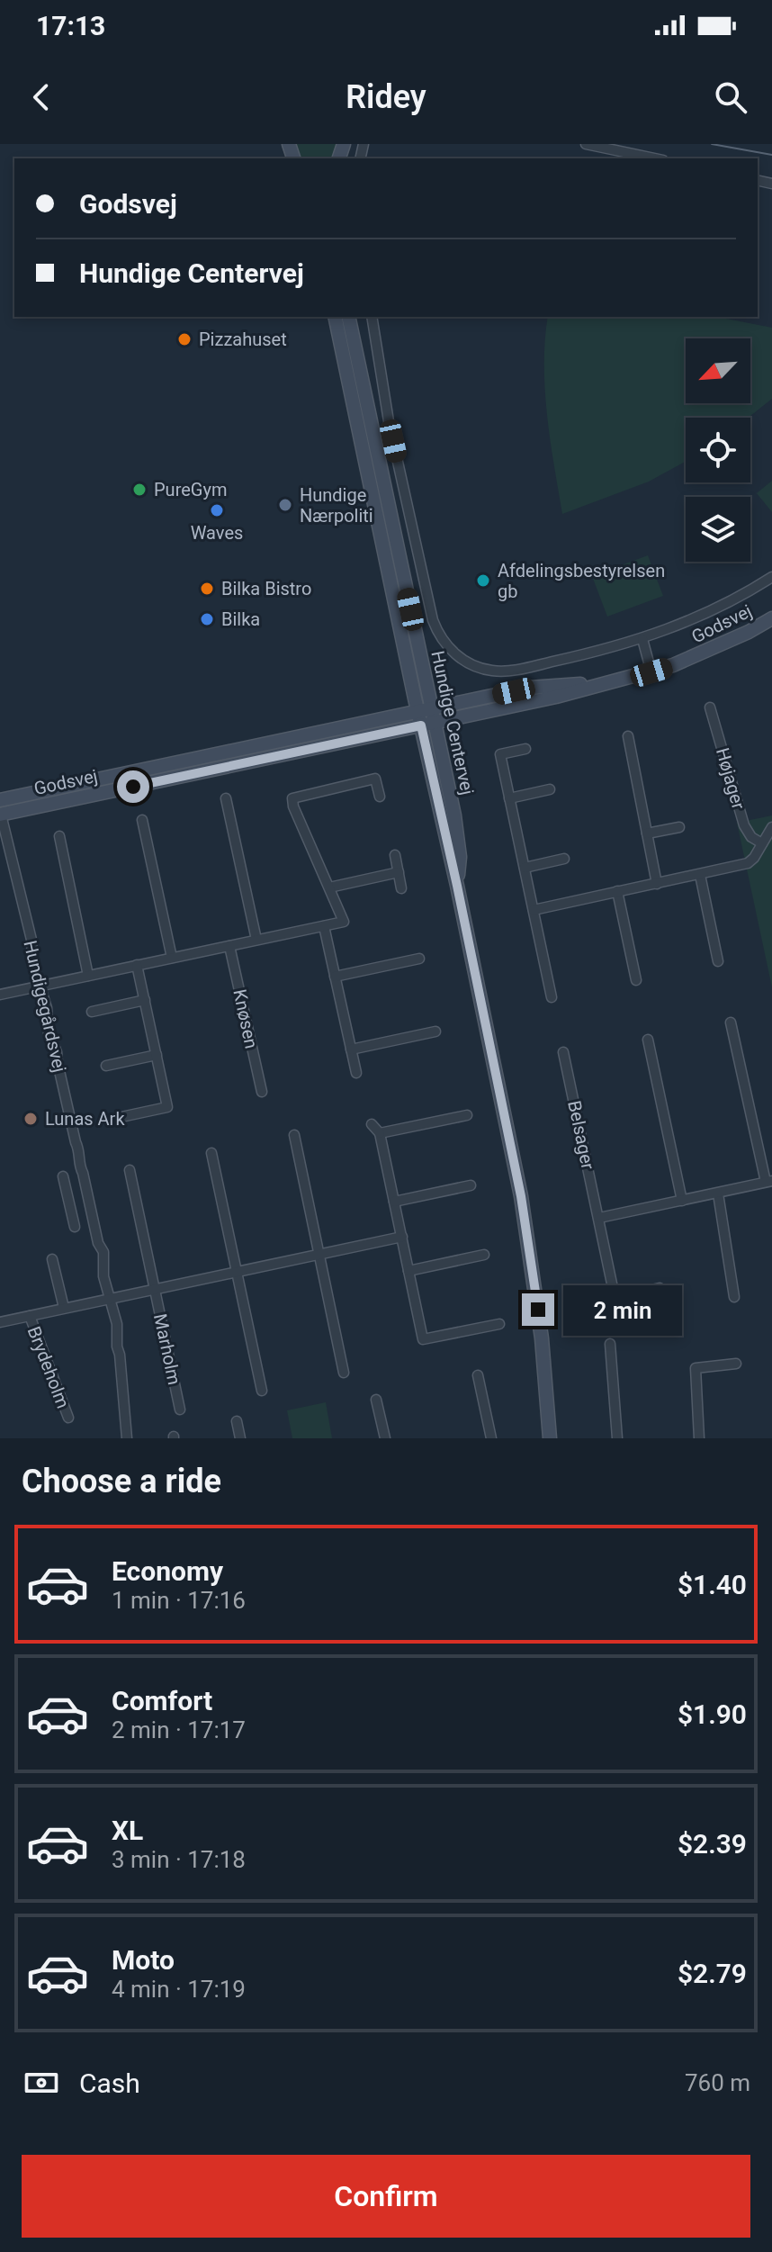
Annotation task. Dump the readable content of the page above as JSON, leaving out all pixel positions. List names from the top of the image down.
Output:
{
  "streets": {
    "street": [
      "Godsvej",
      "Hundige Centervej",
      "Højager",
      "Hundigegårdsvej",
      "Knøsen",
      "Belsager",
      "Marholm",
      "Brydeholm"
    ]
  },
  "crossings": [
    ["Godsvej", "Hundige Centervej"],
    ["Godsvej", "Hundigegårdsvej"],
    ["Hundigegårdsvej", "Marholm"],
    ["Hundigegårdsvej", "Brydeholm"],
    ["Marholm", "Brydeholm"]
  ],
  "places": [
    "Pizzahuset",
    "PureGym",
    "Hundige Nærpoliti",
    "Waves",
    "Afdelingsbestyrelsen gb",
    "Bilka Bistro",
    "Bilka",
    "Lunas Ark"
  ],
  "north": "bottom left",
  "page": {
    "status": "17:13",
    "header": "Ridey",
    "banner": ["Godsvej", "Hundige Centervej"],
    "bubble": "2 min",
    "heading": "Choose a ride",
    "list": [
      {
        "name": "Economy",
        "note": "1 min · 17:16",
        "value": "$1.40"
      },
      {
        "name": "Comfort",
        "note": "2 min · 17:17",
        "value": "$1.90"
      },
      {
        "name": "XL",
        "note": "3 min · 17:18",
        "value": "$2.39"
      },
      {
        "name": "Moto",
        "note": "4 min · 17:19",
        "value": "$2.79"
      }
    ],
    "pay": ["Cash", "760 m"],
    "buttons": "Confirm"
  }
}
